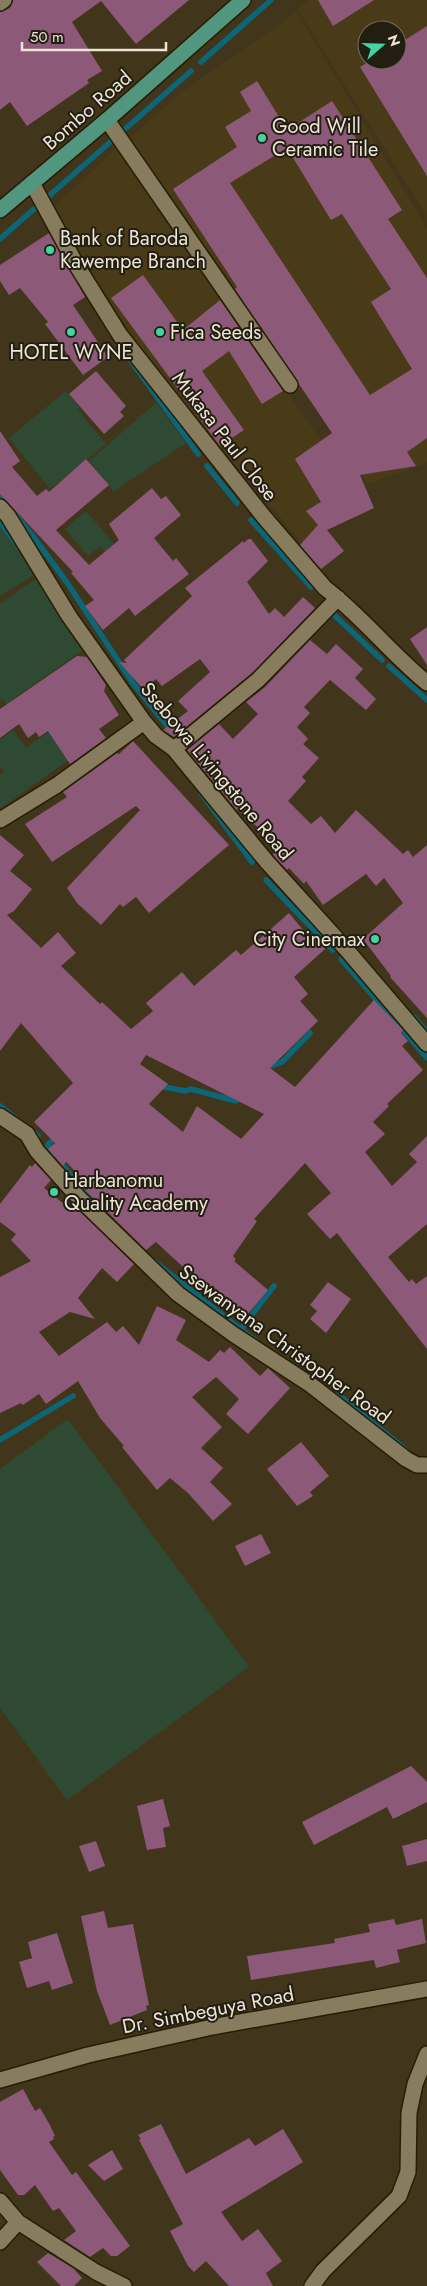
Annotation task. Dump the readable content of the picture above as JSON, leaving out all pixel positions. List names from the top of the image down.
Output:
{
  "streets": {
    "main road": ["Bombo Road"],
    "street": [
      "Mukasa Paul Close",
      "Ssebowa Livingstone Road",
      "Ssewanyana Christopher Road",
      "Dr. Simbeguya Road"
    ]
  },
  "crossings": [
    ["Bombo Road", "Mukasa Paul Close"]
  ],
  "places": [
    "Good Will Ceramic Tile",
    "Bank of Baroda Kawempe Branch",
    "HOTEL WYNE",
    "Fica Seeds",
    "City Cinemax",
    "Harbanomu Quality Academy"
  ],
  "scale_bar": "50 m",
  "north": "right"
}
